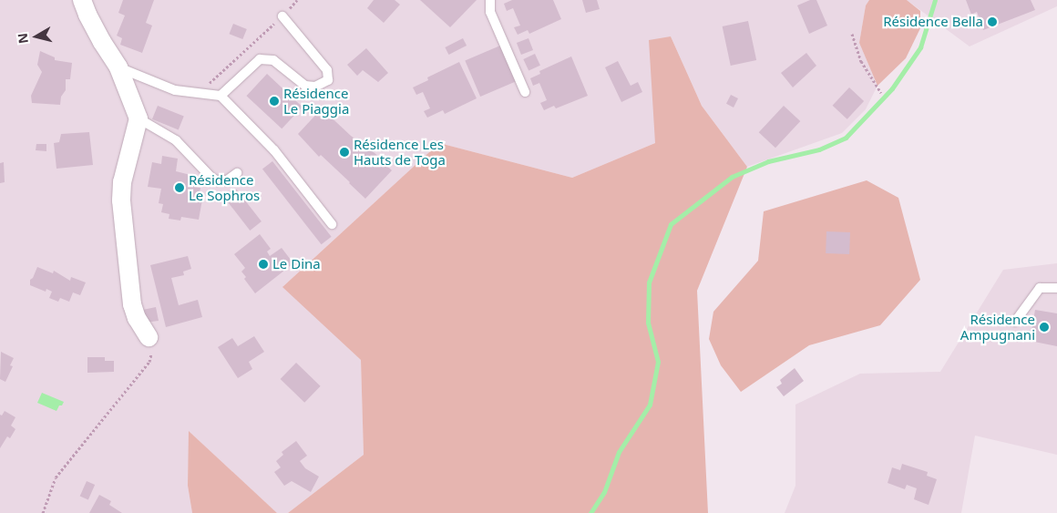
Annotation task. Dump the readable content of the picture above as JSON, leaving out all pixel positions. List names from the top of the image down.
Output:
{
  "places": [
    "Résidence Bella",
    "Résidence Le Piaggia",
    "Résidence Les Hauts de Toga",
    "Résidence Le Sophros",
    "Le Dina",
    "Résidence Ampugnani"
  ],
  "north": "left"
}
